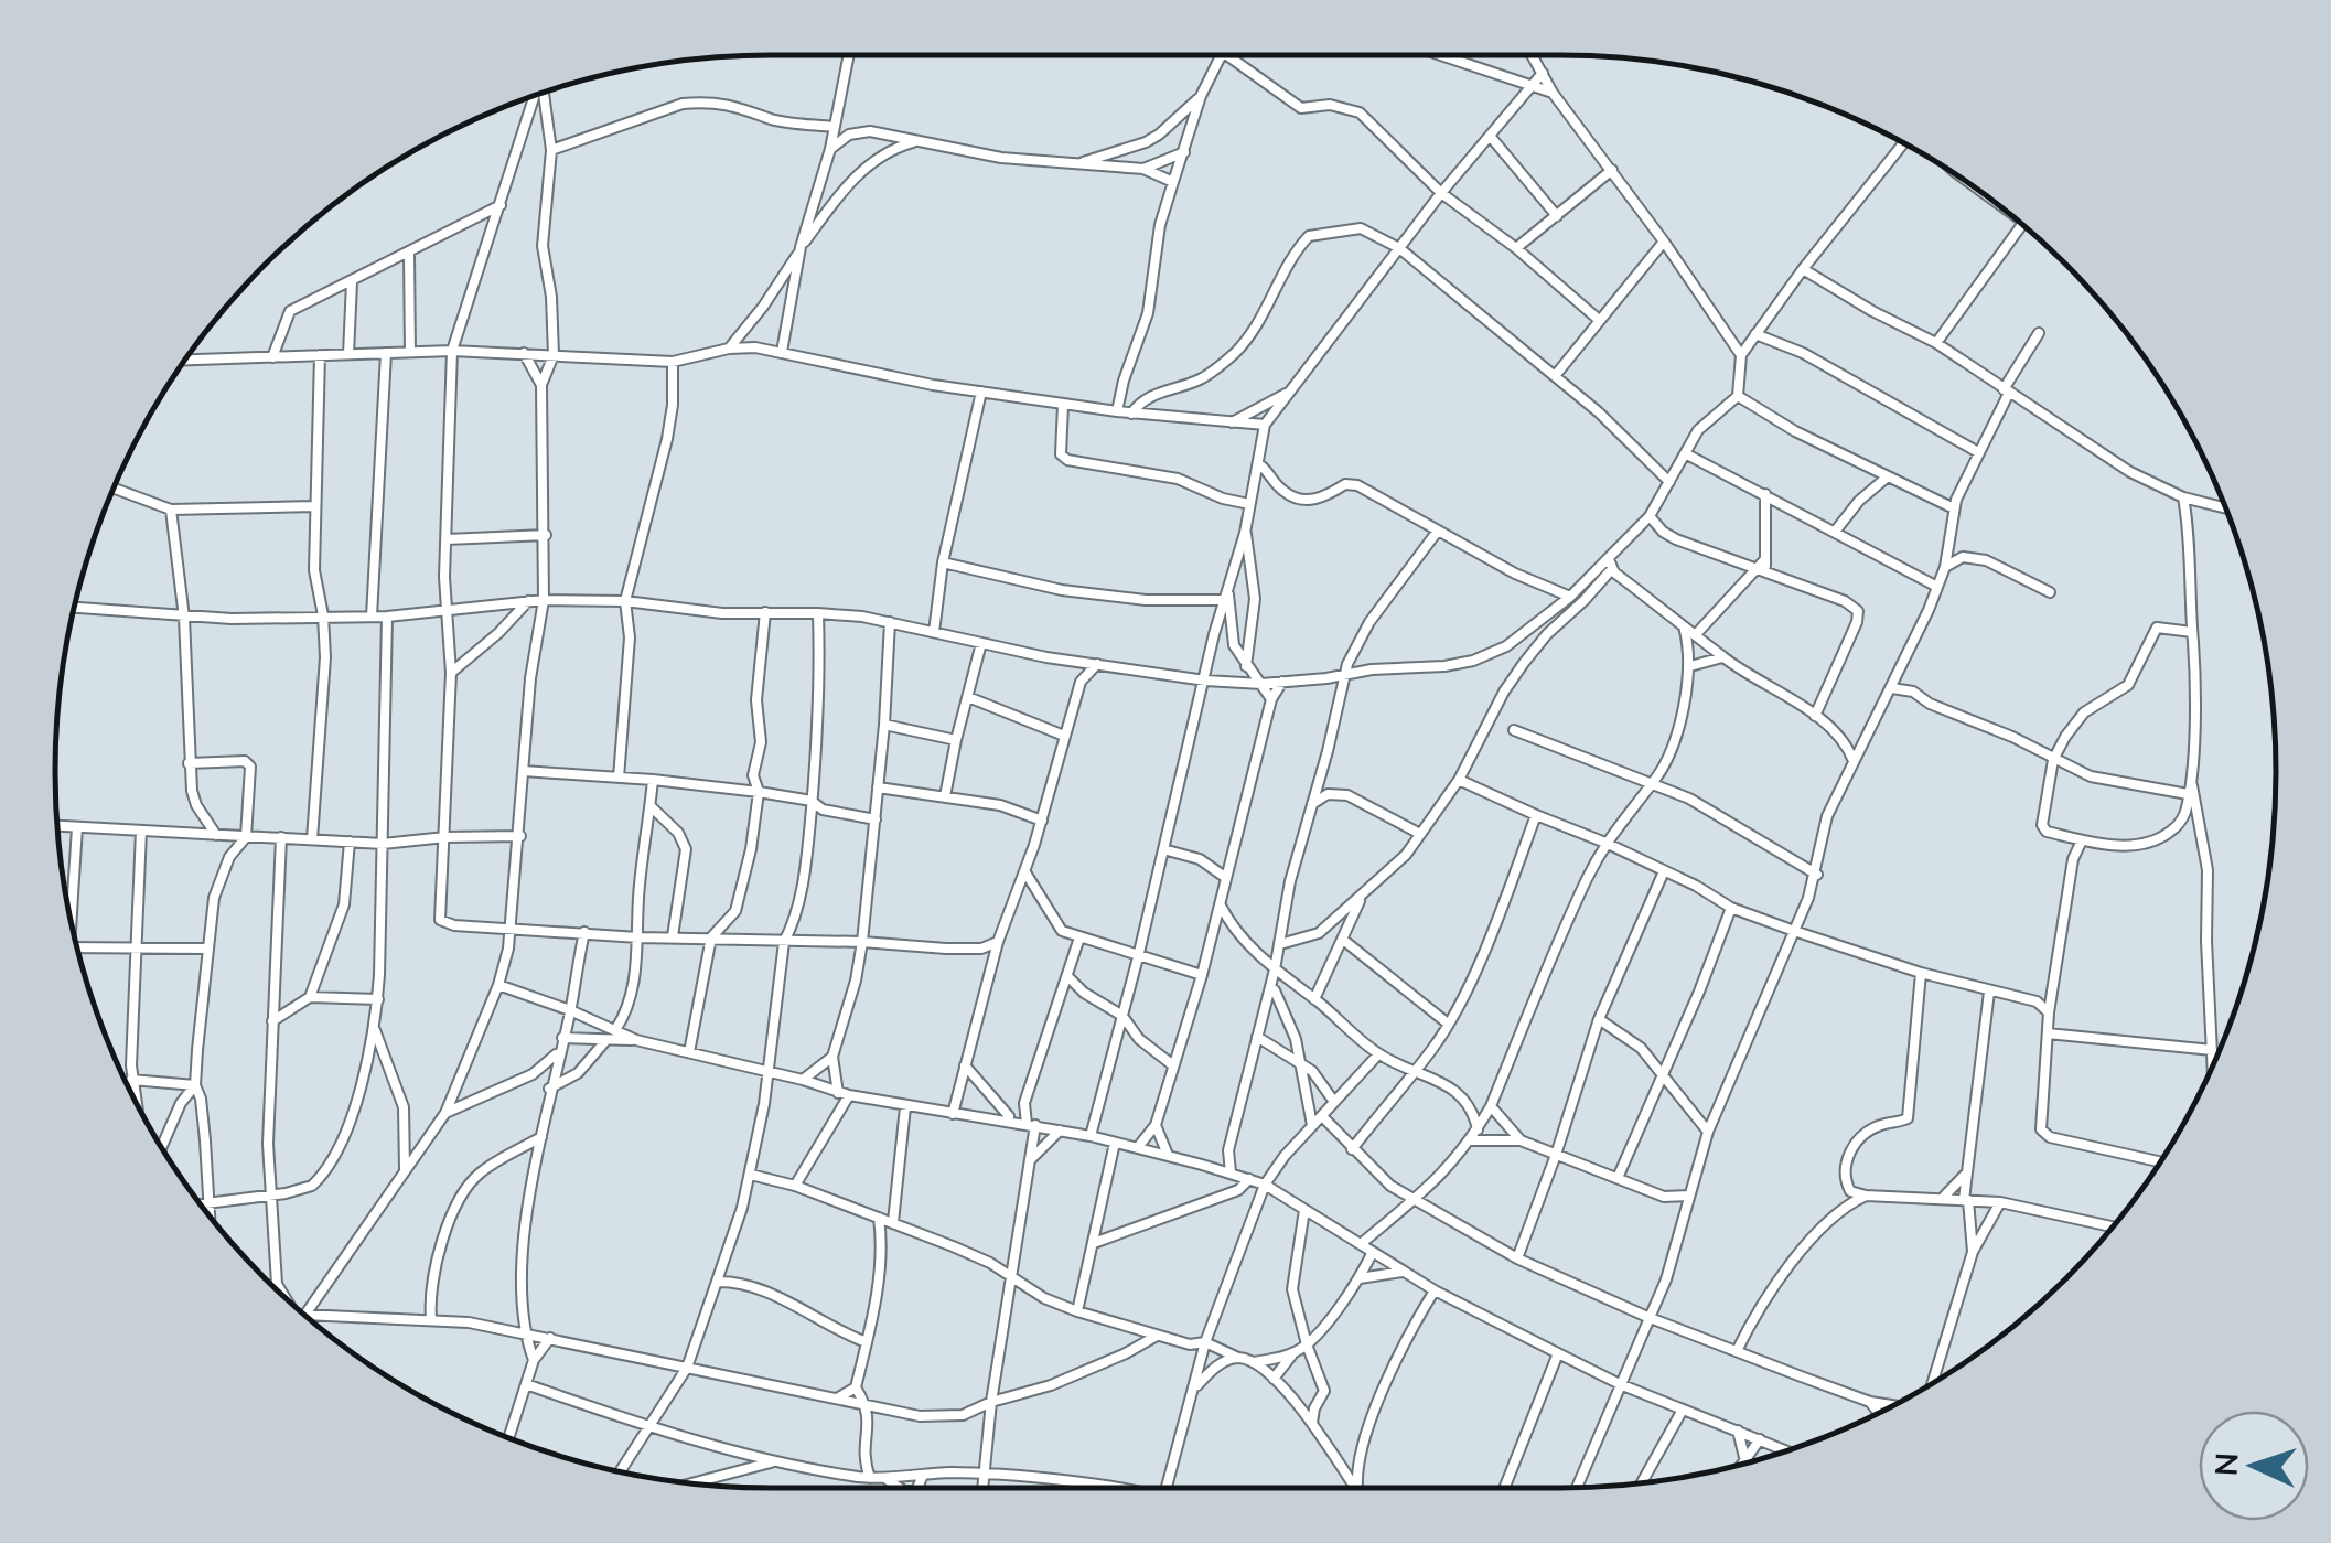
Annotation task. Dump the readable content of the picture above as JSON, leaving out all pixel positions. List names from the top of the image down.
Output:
{
  "north": "left"
}
